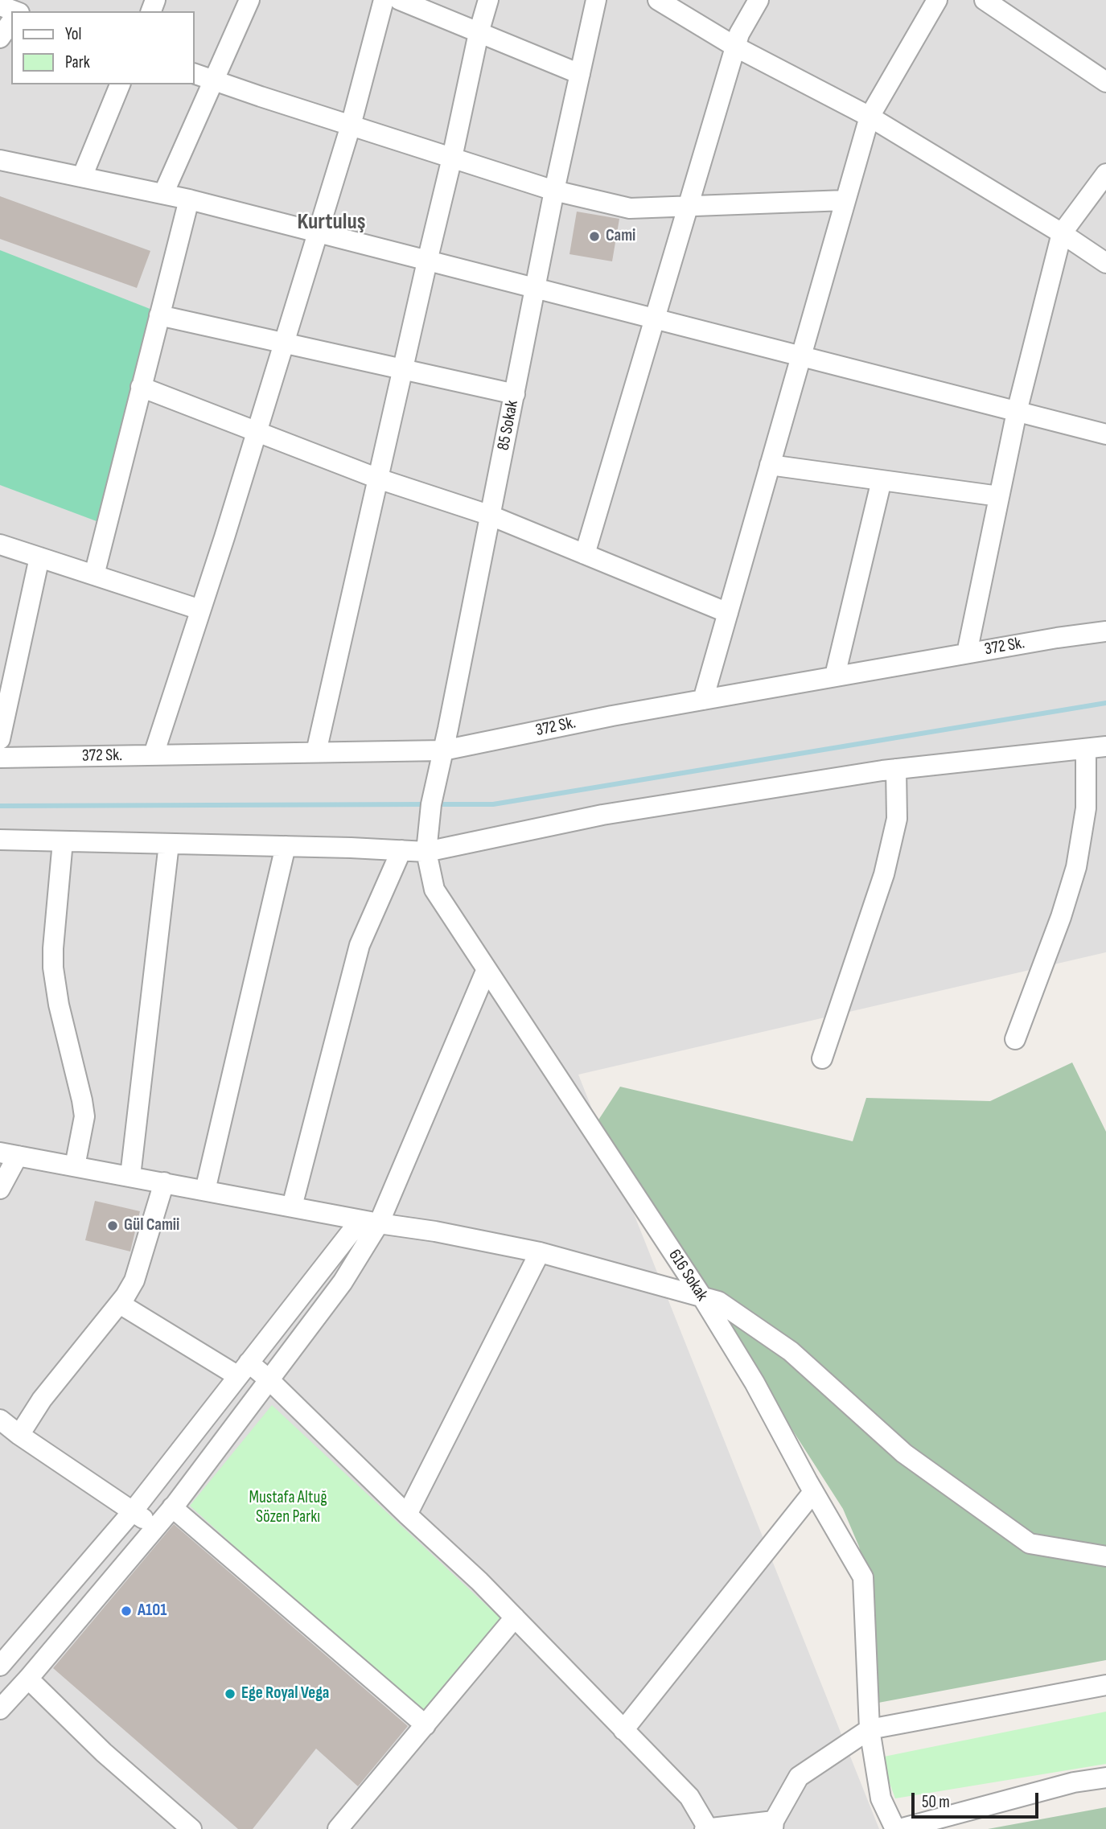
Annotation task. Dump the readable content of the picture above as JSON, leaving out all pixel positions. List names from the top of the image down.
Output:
{
  "streets": {
    "street": ["85 Sokak", "372 Sk.", "616 Sokak"]
  },
  "crossings": [
    ["85 Sokak", "372 Sk."],
    ["85 Sokak", "616 Sokak"]
  ],
  "districts": ["Kurtuluş"],
  "parks": ["Mustafa Altuğ Sözen Parkı"],
  "places": [
    "Cami",
    "Gül Camii",
    "A101",
    "Ege Royal Vega"
  ],
  "legend": ["Yol", "Park"],
  "scale_bar": "50 m"
}
